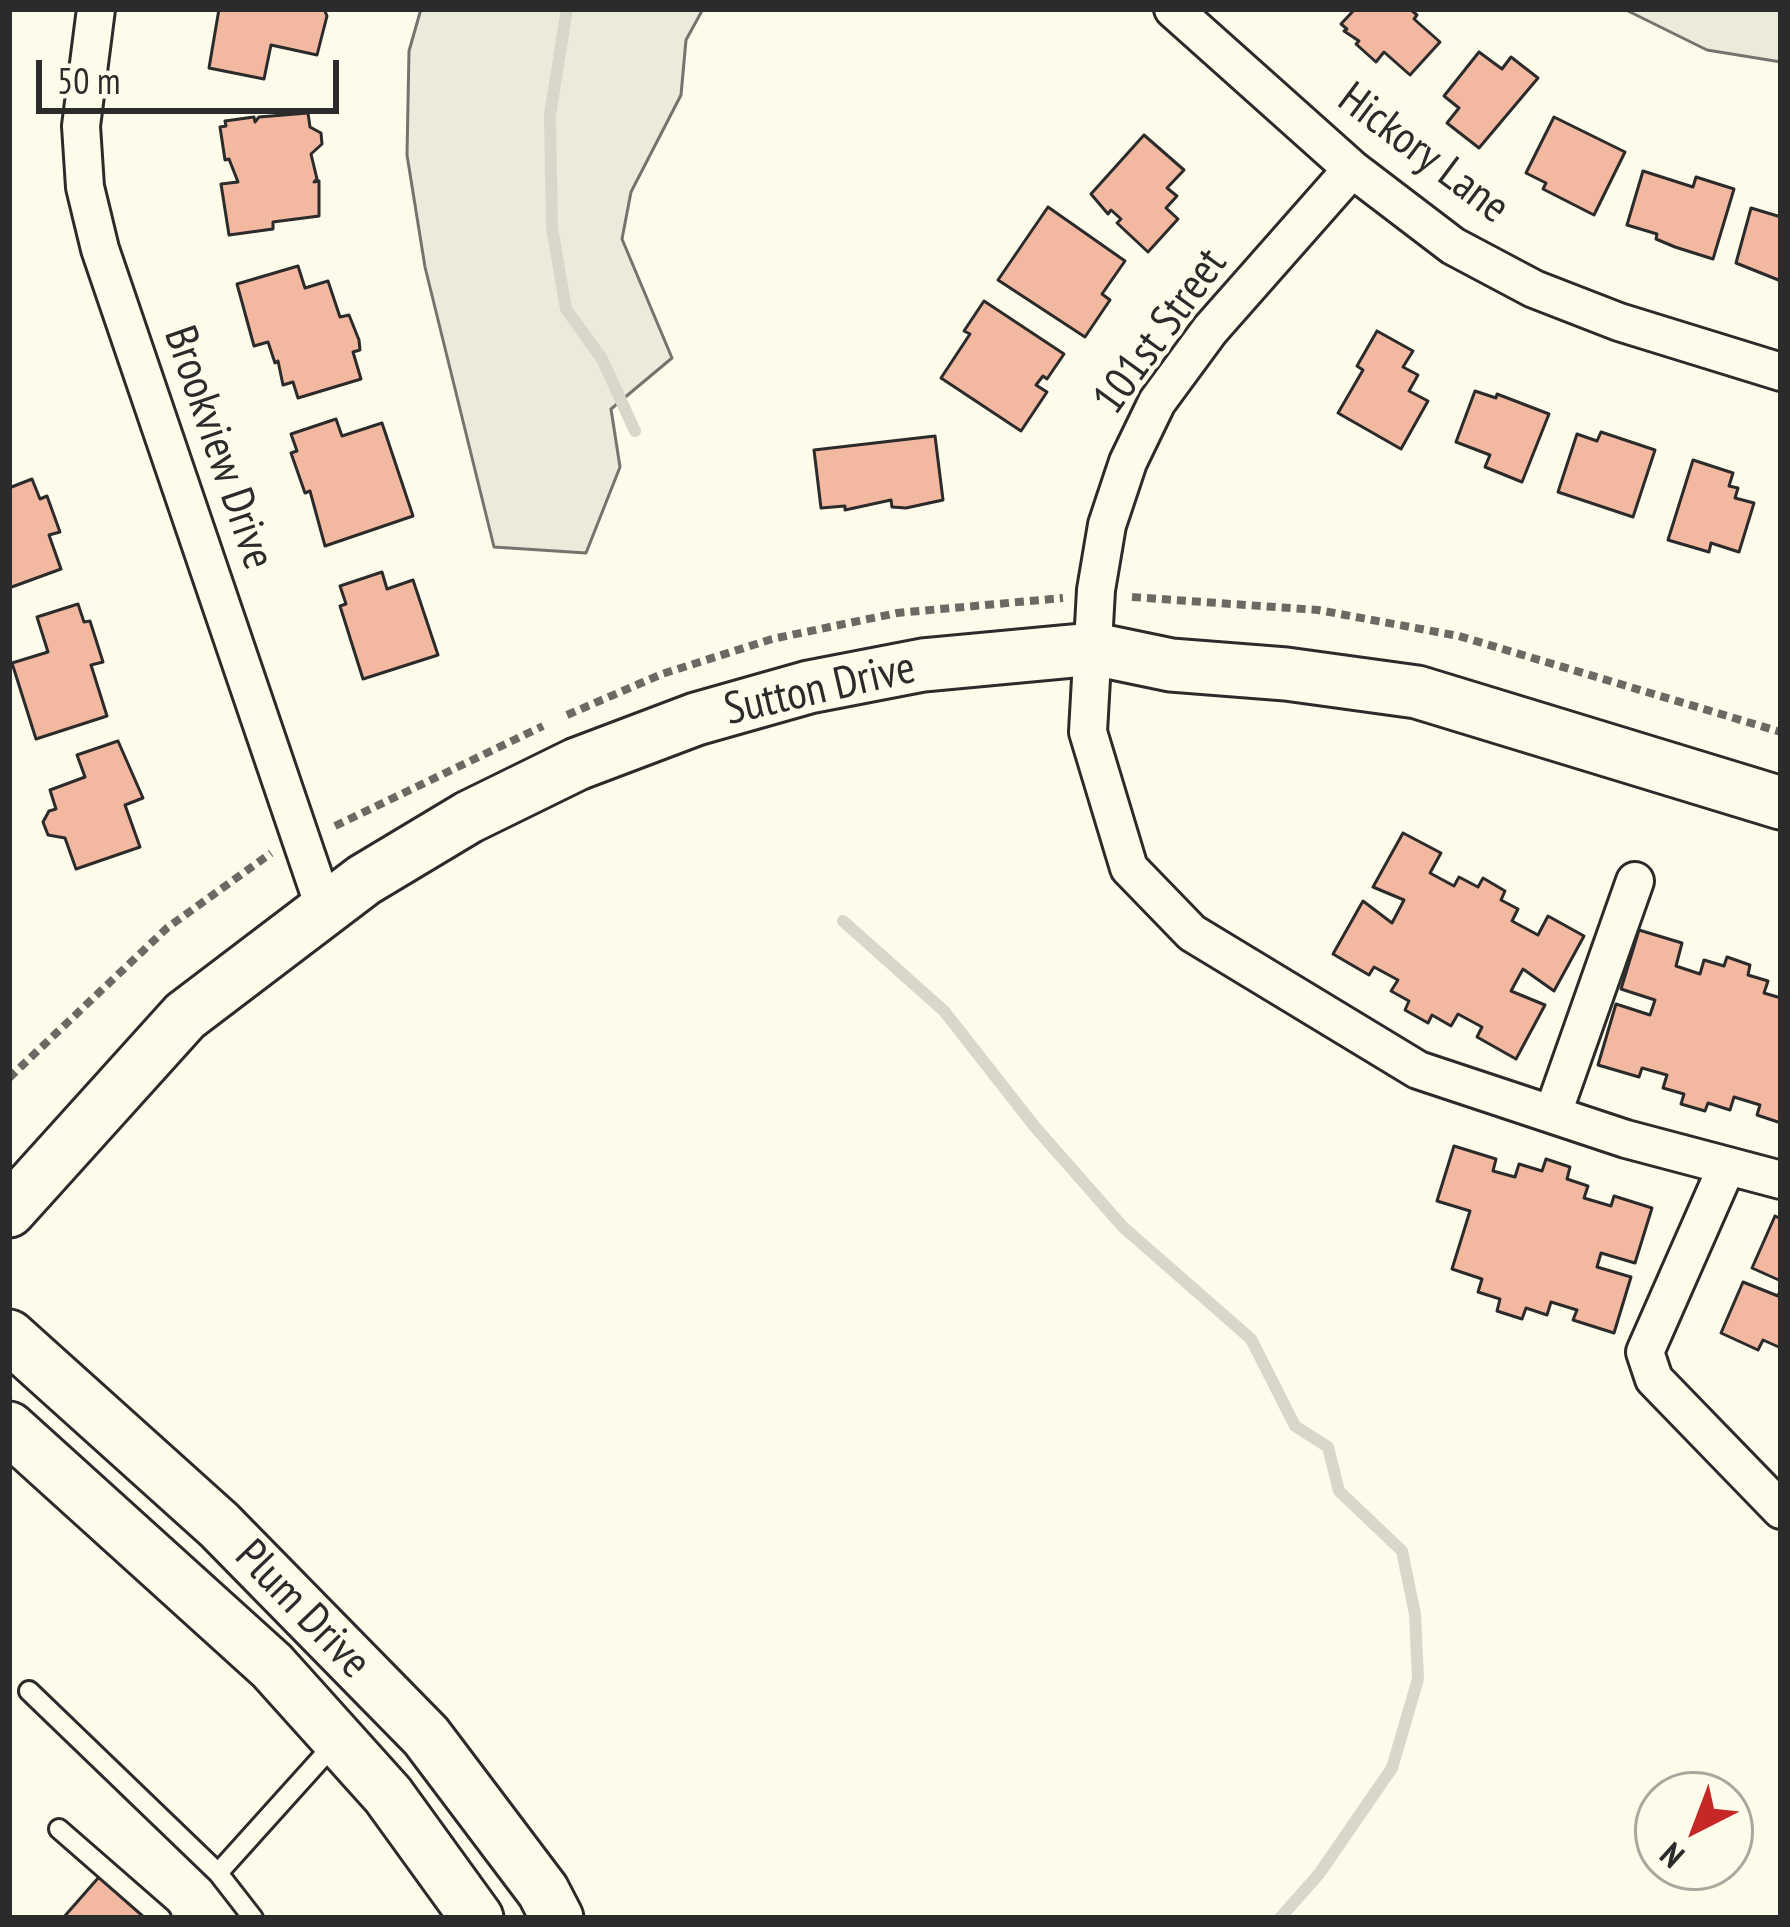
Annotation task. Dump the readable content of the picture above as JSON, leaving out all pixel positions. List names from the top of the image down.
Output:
{
  "streets": {
    "street": [
      "Hickory Lane",
      "101st Street",
      "Brookview Drive",
      "Sutton Drive",
      "Plum Drive"
    ]
  },
  "crossings": [
    ["Hickory Lane", "101st Street"],
    ["101st Street", "Sutton Drive"],
    ["Brookview Drive", "Sutton Drive"]
  ],
  "scale_bar": "50 m",
  "north": "bottom left"
}
